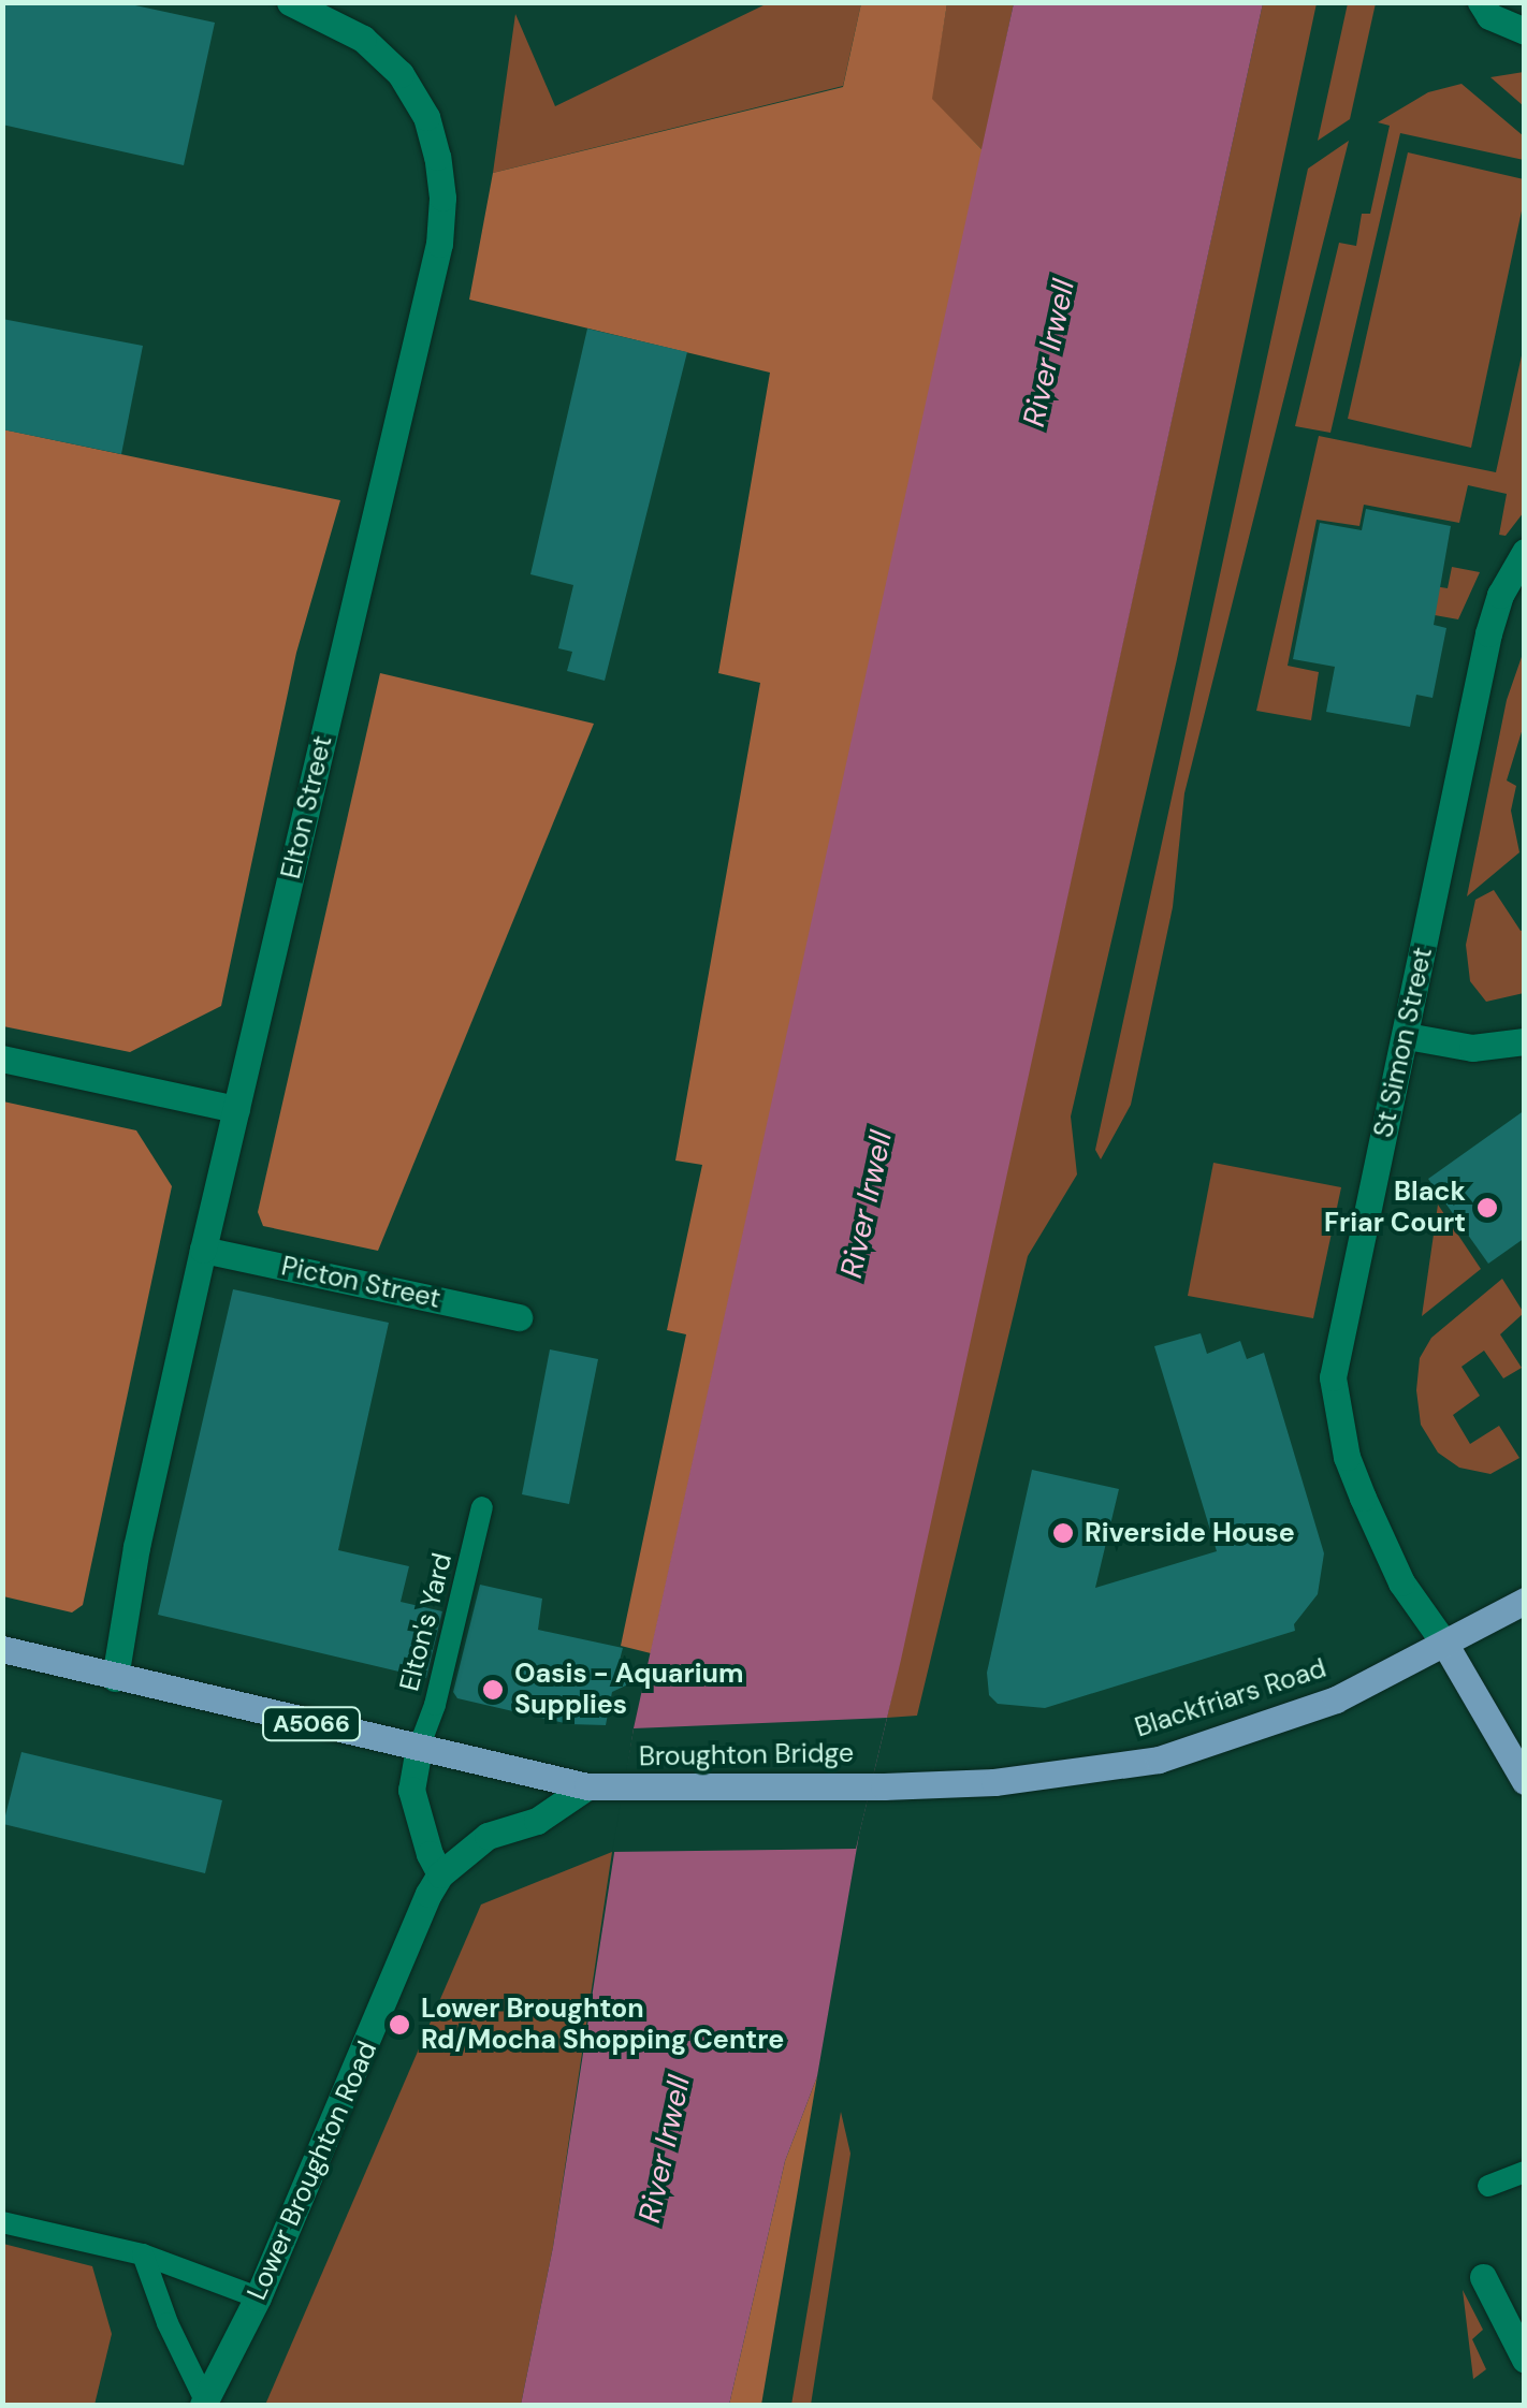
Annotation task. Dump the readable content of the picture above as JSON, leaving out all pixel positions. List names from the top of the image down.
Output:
{
  "streets": {
    "main road": ["Blackfriars Road", "A5066", "Broughton Bridge"],
    "street": [
      "Elton Street",
      "St Simon Street",
      "Picton Street",
      "Lower Broughton Road"
    ],
    "lane": ["Elton's Yard"]
  },
  "crossings": [
    ["Elton Street", "Picton Street"],
    ["Elton Street", "A5066"],
    ["St Simon Street", "Blackfriars Road"],
    ["Elton's Yard", "A5066"],
    ["Blackfriars Road", "Broughton Bridge"],
    ["A5066", "Broughton Bridge"],
    ["A5066", "Lower Broughton Road"],
    ["Broughton Bridge", "Lower Broughton Road"]
  ],
  "water": ["River Irwell"],
  "places": [
    "Black Friar Court",
    "Riverside House",
    "Oasis - Aquarium Supplies",
    "Lower Broughton Rd/Mocha Shopping Centre"
  ]
}
